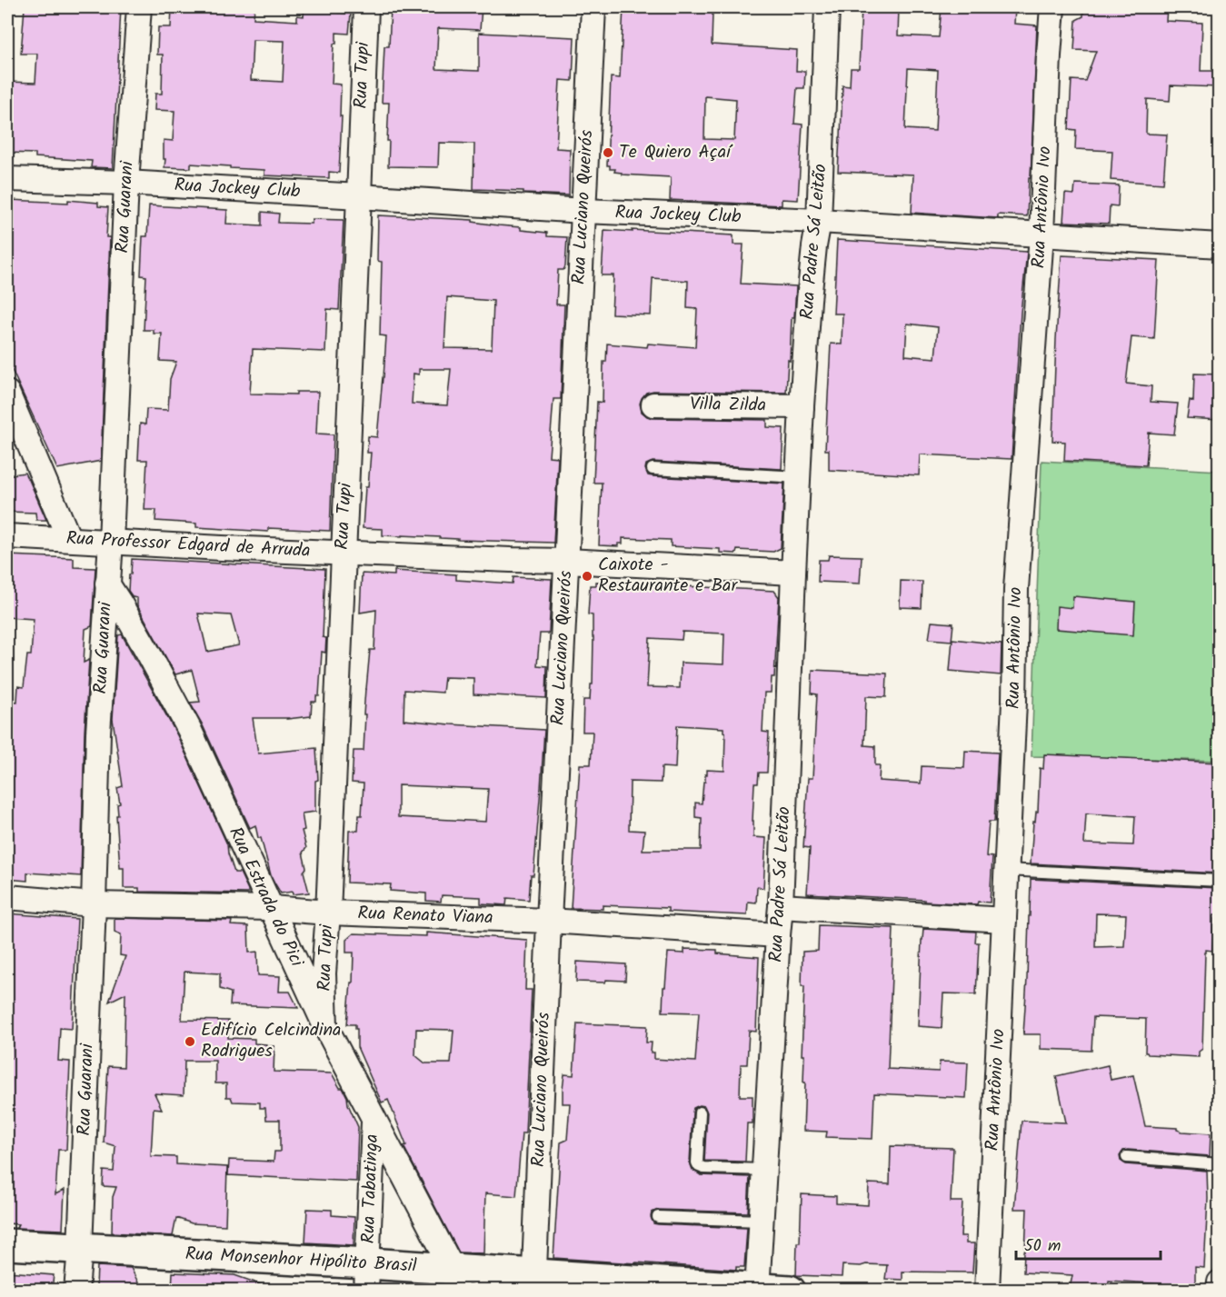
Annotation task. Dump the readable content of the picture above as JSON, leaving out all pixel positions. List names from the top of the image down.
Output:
{
  "streets": {
    "main road": ["Rua Monsenhor Hipólito Brasil"],
    "street": [
      "Rua Tupi",
      "Rua Jockey Club",
      "Rua Guarani",
      "Rua Luciano Queirós",
      "Rua Antônio Ivo",
      "Rua Padre Sá Leitão",
      "Villa Zilda",
      "Rua Professor Edgard de Arruda",
      "Rua Estrada do Pici",
      "Rua Renato Viana",
      "Rua Tabatinga"
    ]
  },
  "crossings": [
    ["Rua Tupi", "Rua Jockey Club"],
    ["Rua Tupi", "Rua Professor Edgard de Arruda"],
    ["Rua Tupi", "Rua Estrada do Pici"],
    ["Rua Tupi", "Rua Renato Viana"],
    ["Rua Jockey Club", "Rua Guarani"],
    ["Rua Jockey Club", "Rua Luciano Queirós"],
    ["Rua Jockey Club", "Rua Antônio Ivo"],
    ["Rua Jockey Club", "Rua Padre Sá Leitão"],
    ["Rua Guarani", "Rua Professor Edgard de Arruda"],
    ["Rua Guarani", "Rua Estrada do Pici"],
    ["Rua Guarani", "Rua Renato Viana"],
    ["Rua Guarani", "Rua Monsenhor Hipólito Brasil"],
    ["Rua Luciano Queirós", "Rua Professor Edgard de Arruda"],
    ["Rua Luciano Queirós", "Rua Renato Viana"],
    ["Rua Luciano Queirós", "Rua Monsenhor Hipólito Brasil"],
    ["Rua Padre Sá Leitão", "Villa Zilda"],
    ["Rua Padre Sá Leitão", "Rua Professor Edgard de Arruda"],
    ["Rua Padre Sá Leitão", "Rua Renato Viana"],
    ["Rua Padre Sá Leitão", "Rua Monsenhor Hipólito Brasil"],
    ["Rua Estrada do Pici", "Rua Renato Viana"],
    ["Rua Estrada do Pici", "Rua Tabatinga"],
    ["Rua Estrada do Pici", "Rua Monsenhor Hipólito Brasil"],
    ["Rua Tabatinga", "Rua Monsenhor Hipólito Brasil"]
  ],
  "places": ["Te Quiero Açaí", "Caixote - Restaurante e Bar", "Edifício Celcindina Rodrigues"],
  "scale_bar": "50 m"
}
